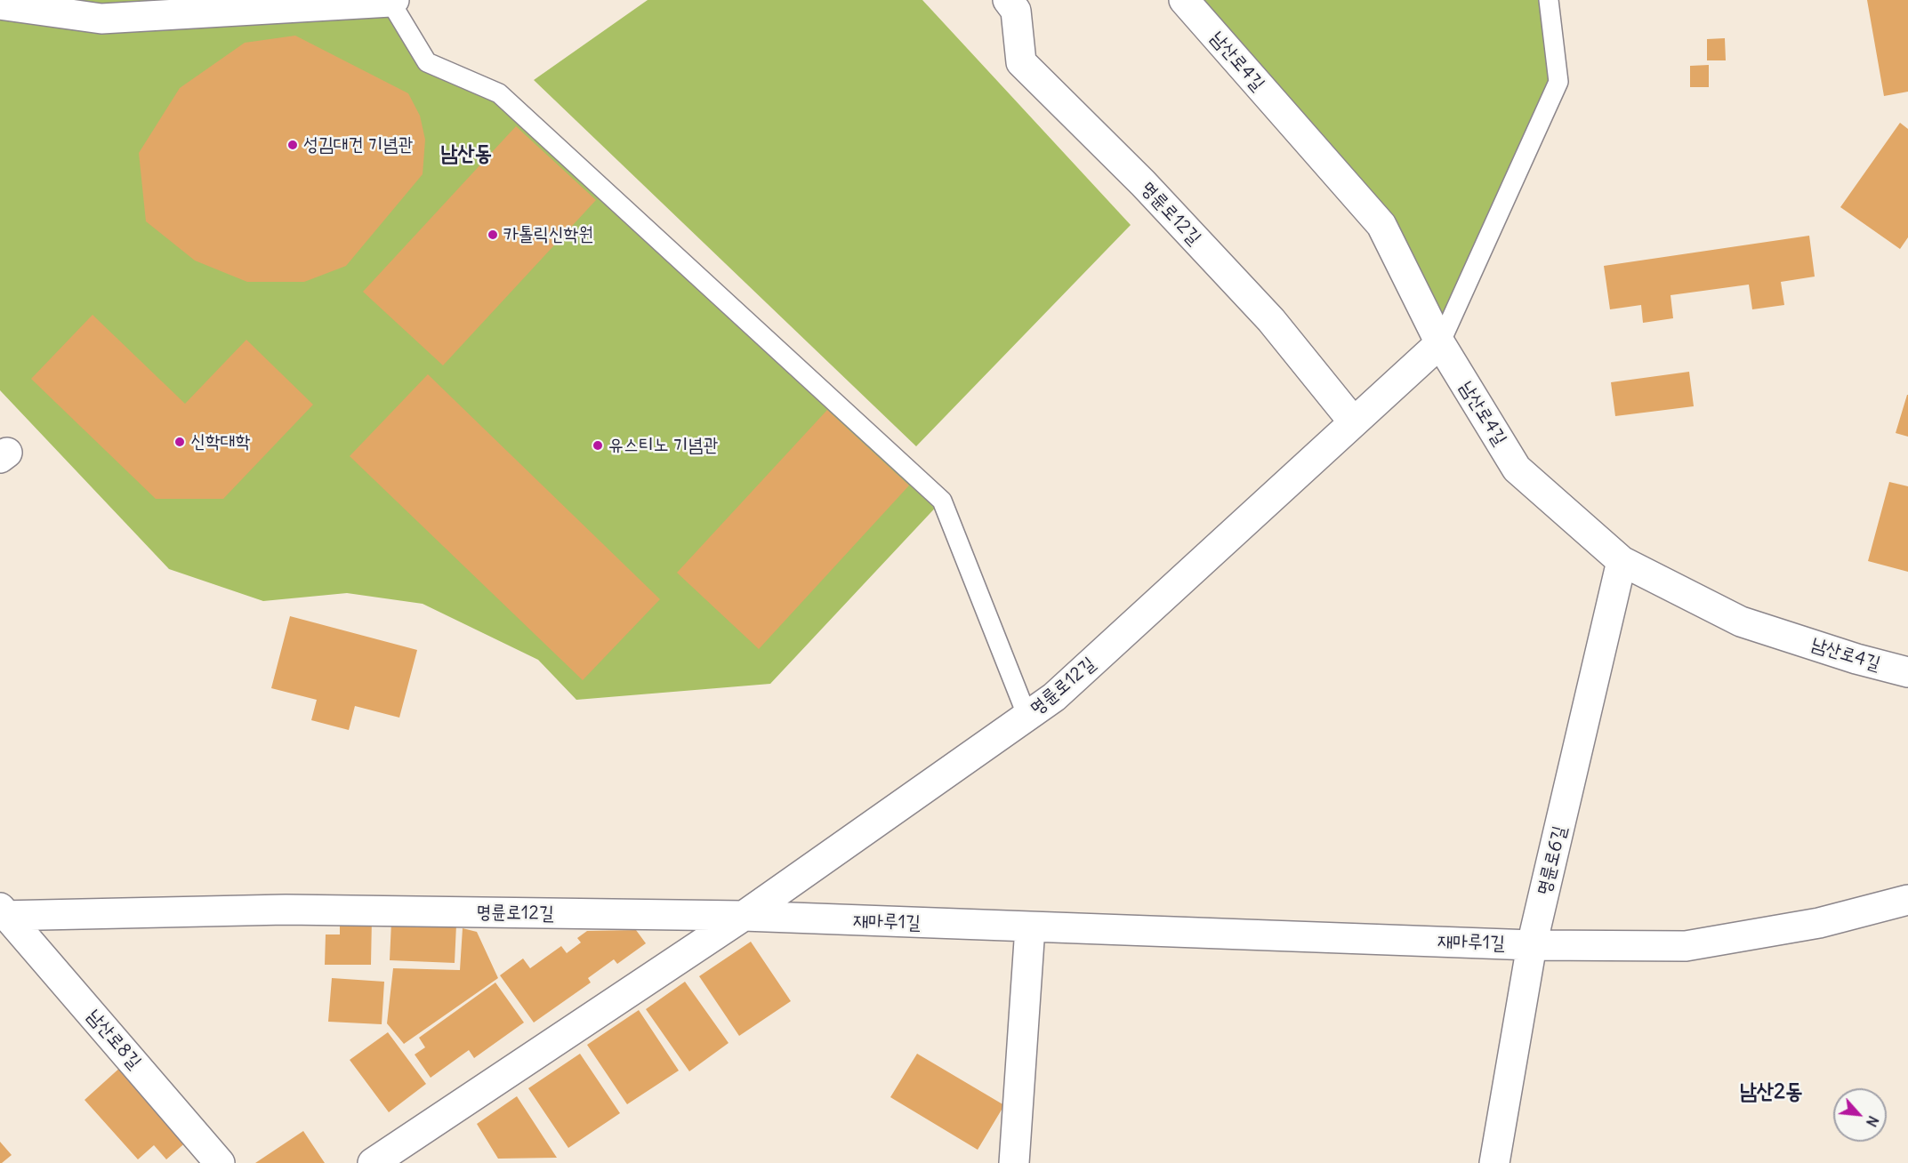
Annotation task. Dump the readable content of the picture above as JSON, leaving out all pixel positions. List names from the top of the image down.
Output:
{
  "streets": {
    "street": [
      "남산로4길",
      "명륜로12길",
      "명륜로6길",
      "재마루1길",
      "남산로8길"
    ]
  },
  "crossings": [
    ["남산로4길", "명륜로12길"],
    ["남산로4길", "명륜로6길"],
    ["명륜로12길", "재마루1길"],
    ["명륜로12길", "남산로8길"],
    ["명륜로6길", "재마루1길"]
  ],
  "districts": ["남산동", "남산2동"],
  "places": [
    "성김대건 기념관",
    "카톨릭신학원",
    "신학대학",
    "유스티노 기념관"
  ],
  "north": "bottom right"
}
